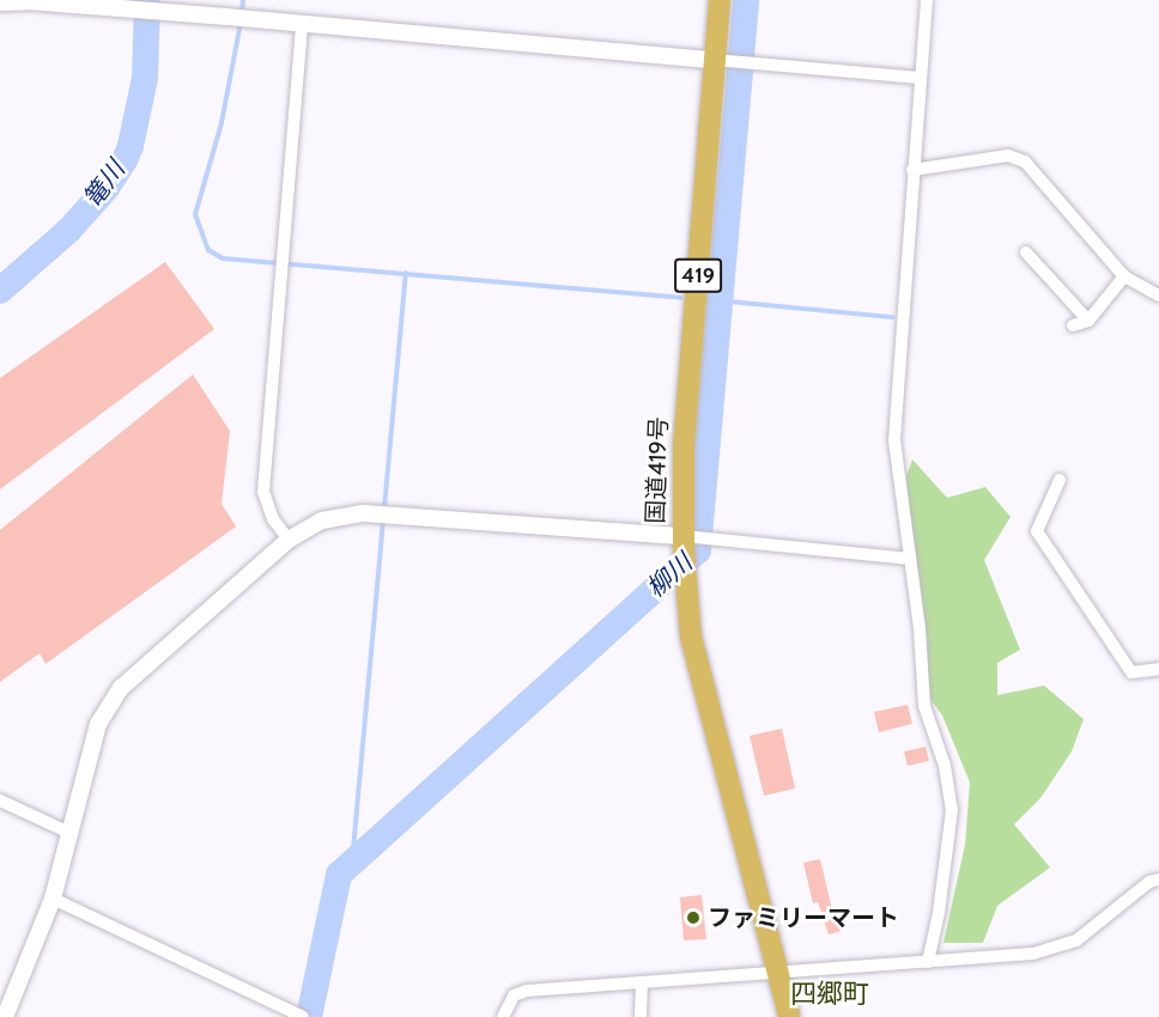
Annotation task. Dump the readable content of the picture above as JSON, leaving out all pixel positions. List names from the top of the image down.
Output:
{
  "streets": {
    "highway": ["419", "国道419号"]
  },
  "districts": ["四郷町"],
  "water": ["篭川", "柳川"],
  "places": ["ファミリーマート"]
}
